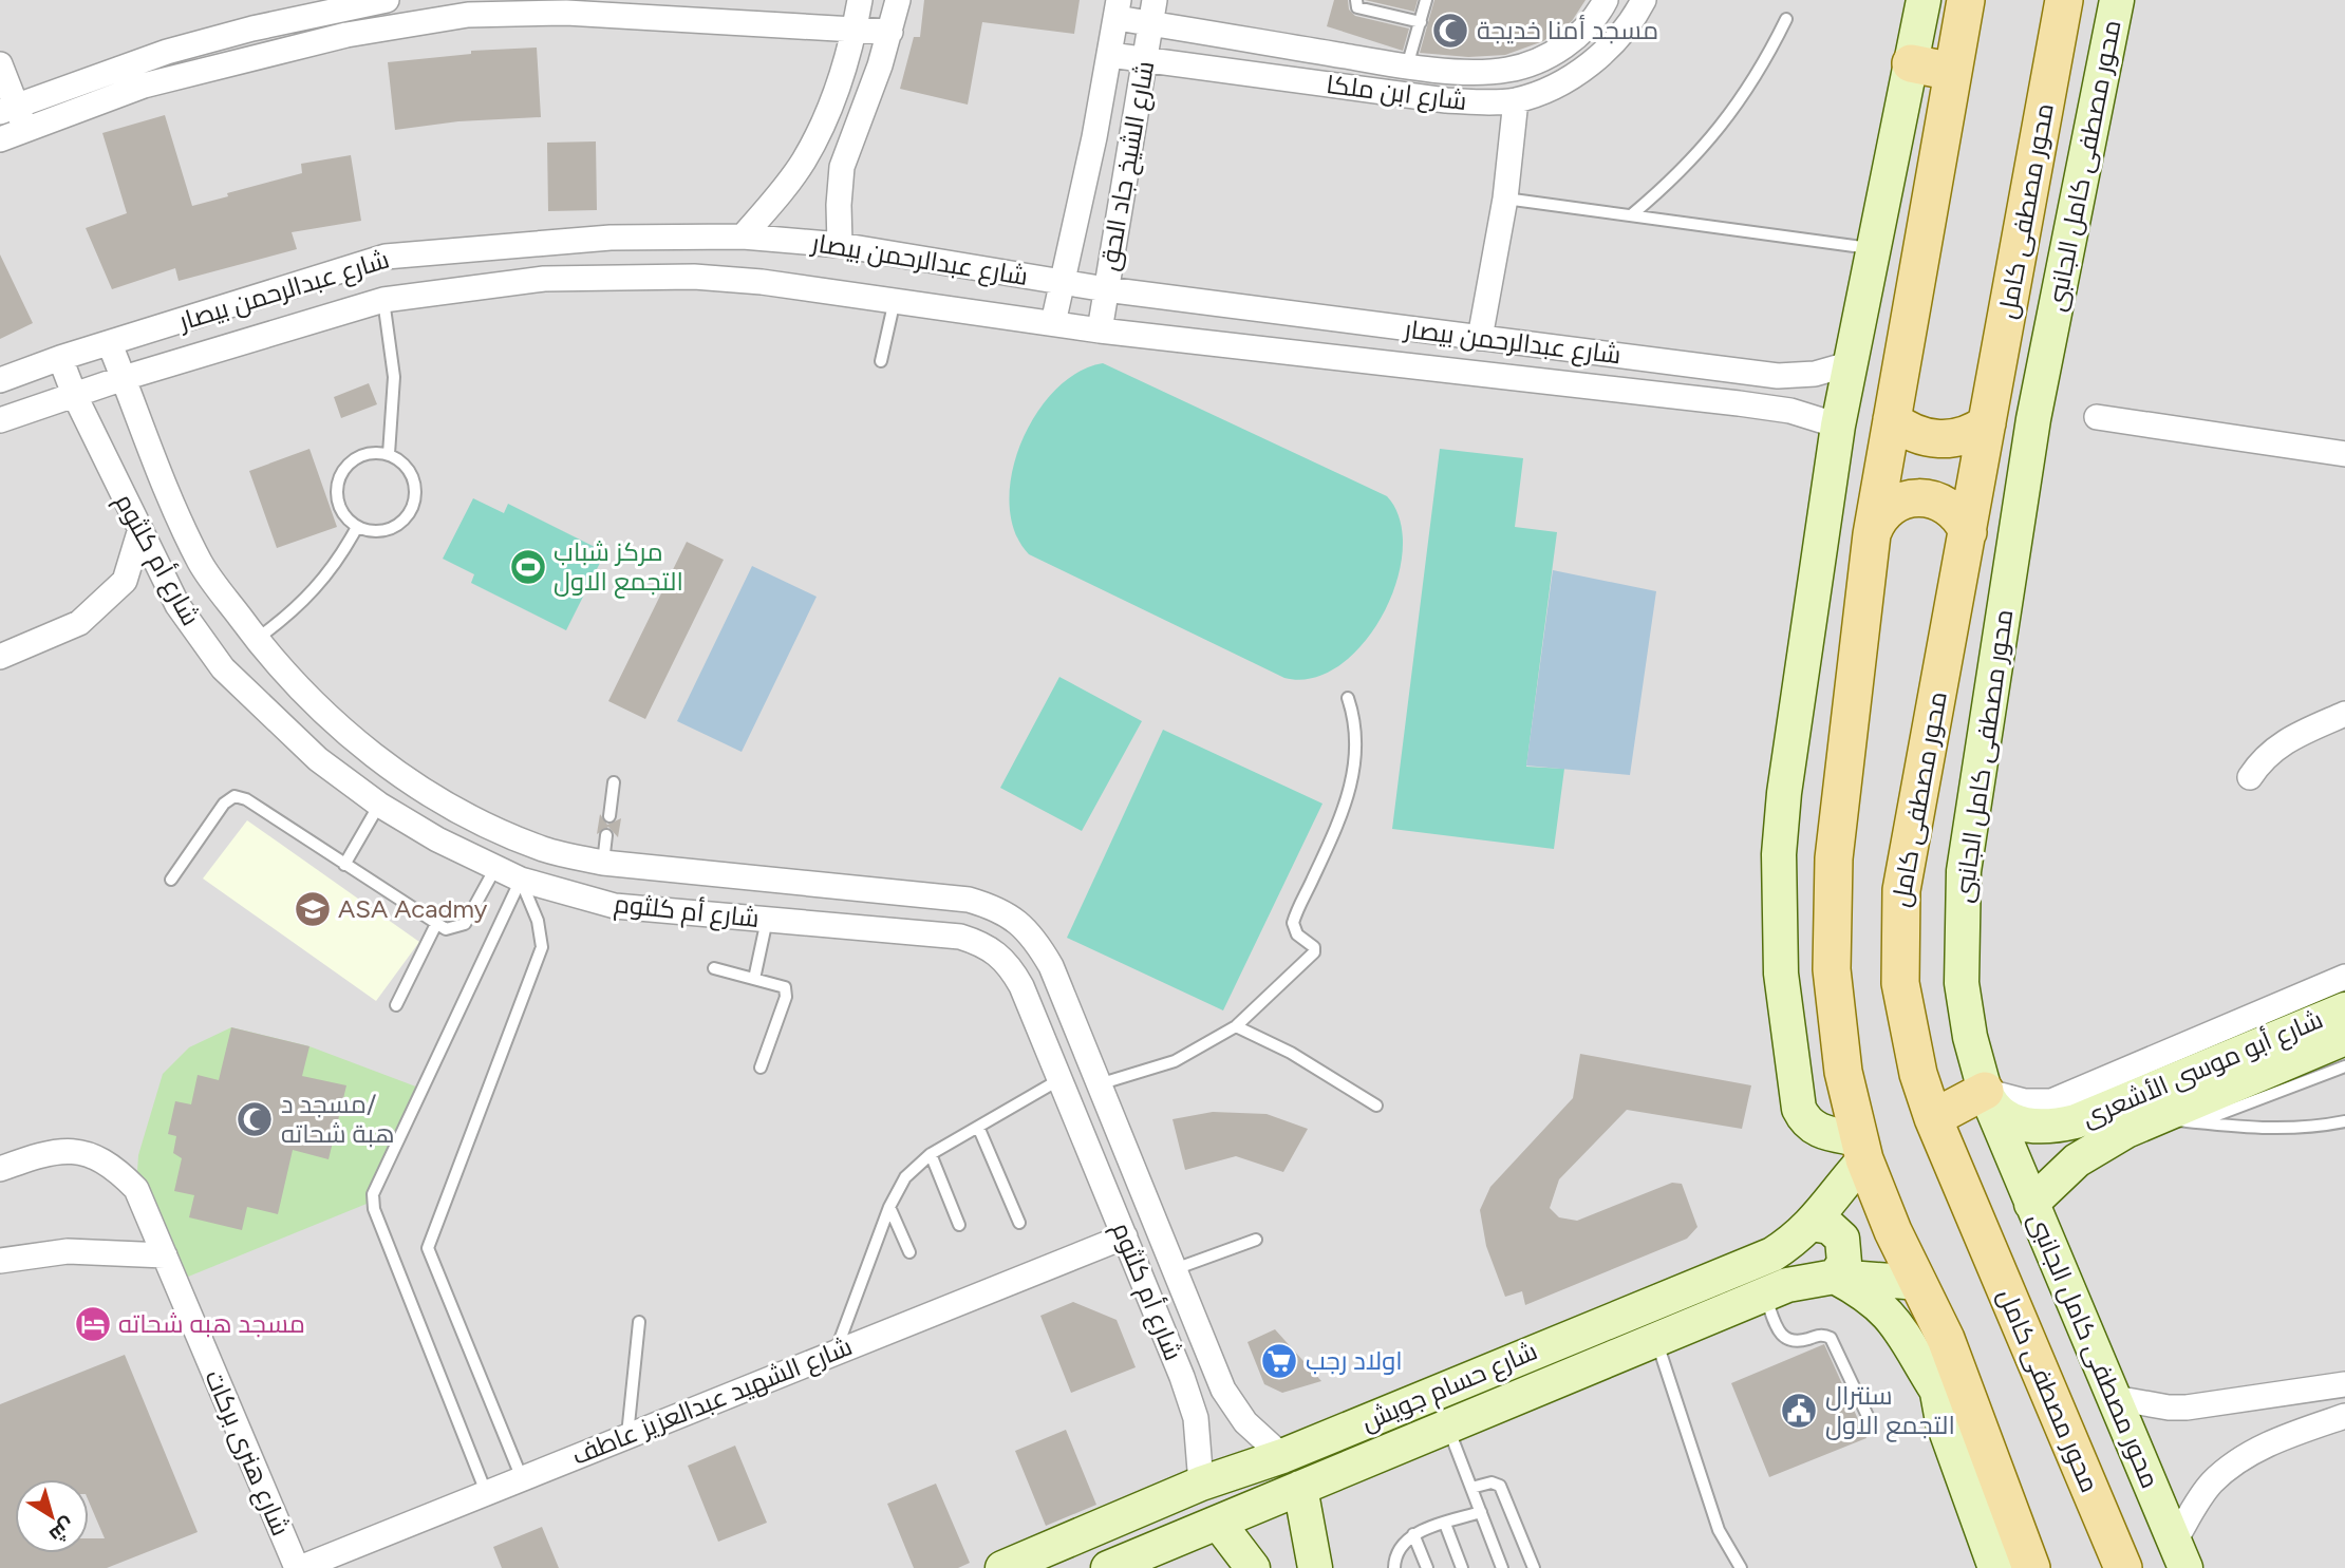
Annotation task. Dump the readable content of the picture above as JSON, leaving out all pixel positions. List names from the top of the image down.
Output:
{
  "streets": {
    "main road": ["محور مصطفى كامل"],
    "street": [
      "شارع ابن ملكا",
      "شارع الشيخ جاد الحق",
      "محور مصطفى كامل الجانبى",
      "شارع عبدالرحمن بيصار",
      "شارع أم كلثوم",
      "شارع أبو موسى الأشعرى",
      "شارع حسام جويش",
      "شارع الشهيد عبدالعزيز عاطف",
      "شارع هنرى بركات"
    ]
  },
  "crossings": [
    ["شارع ابن ملكا", "شارع الشيخ جاد الحق"],
    ["شارع الشيخ جاد الحق", "شارع عبدالرحمن بيصار"],
    ["محور مصطفى كامل الجانبى", "شارع أبو موسى الأشعرى"],
    ["شارع عبدالرحمن بيصار", "شارع أم كلثوم"],
    ["شارع أم كلثوم", "شارع حسام جويش"],
    ["شارع أم كلثوم", "شارع الشهيد عبدالعزيز عاطف"],
    ["شارع الشهيد عبدالعزيز عاطف", "شارع هنرى بركات"]
  ],
  "places": {
    "mosque": ["مسجد أمنا خديجة", "مسجد د/ هبة شحاته"],
    "sports": ["مركز شباب التجمع الاول"],
    "school or university": ["ASA Acadmy"],
    "hotel": ["مسجد هبه شحاته"],
    "supermarket": ["اولاد رجب"],
    "public building": ["سنترال التجمع الاول"]
  },
  "north": "bottom right"
}
